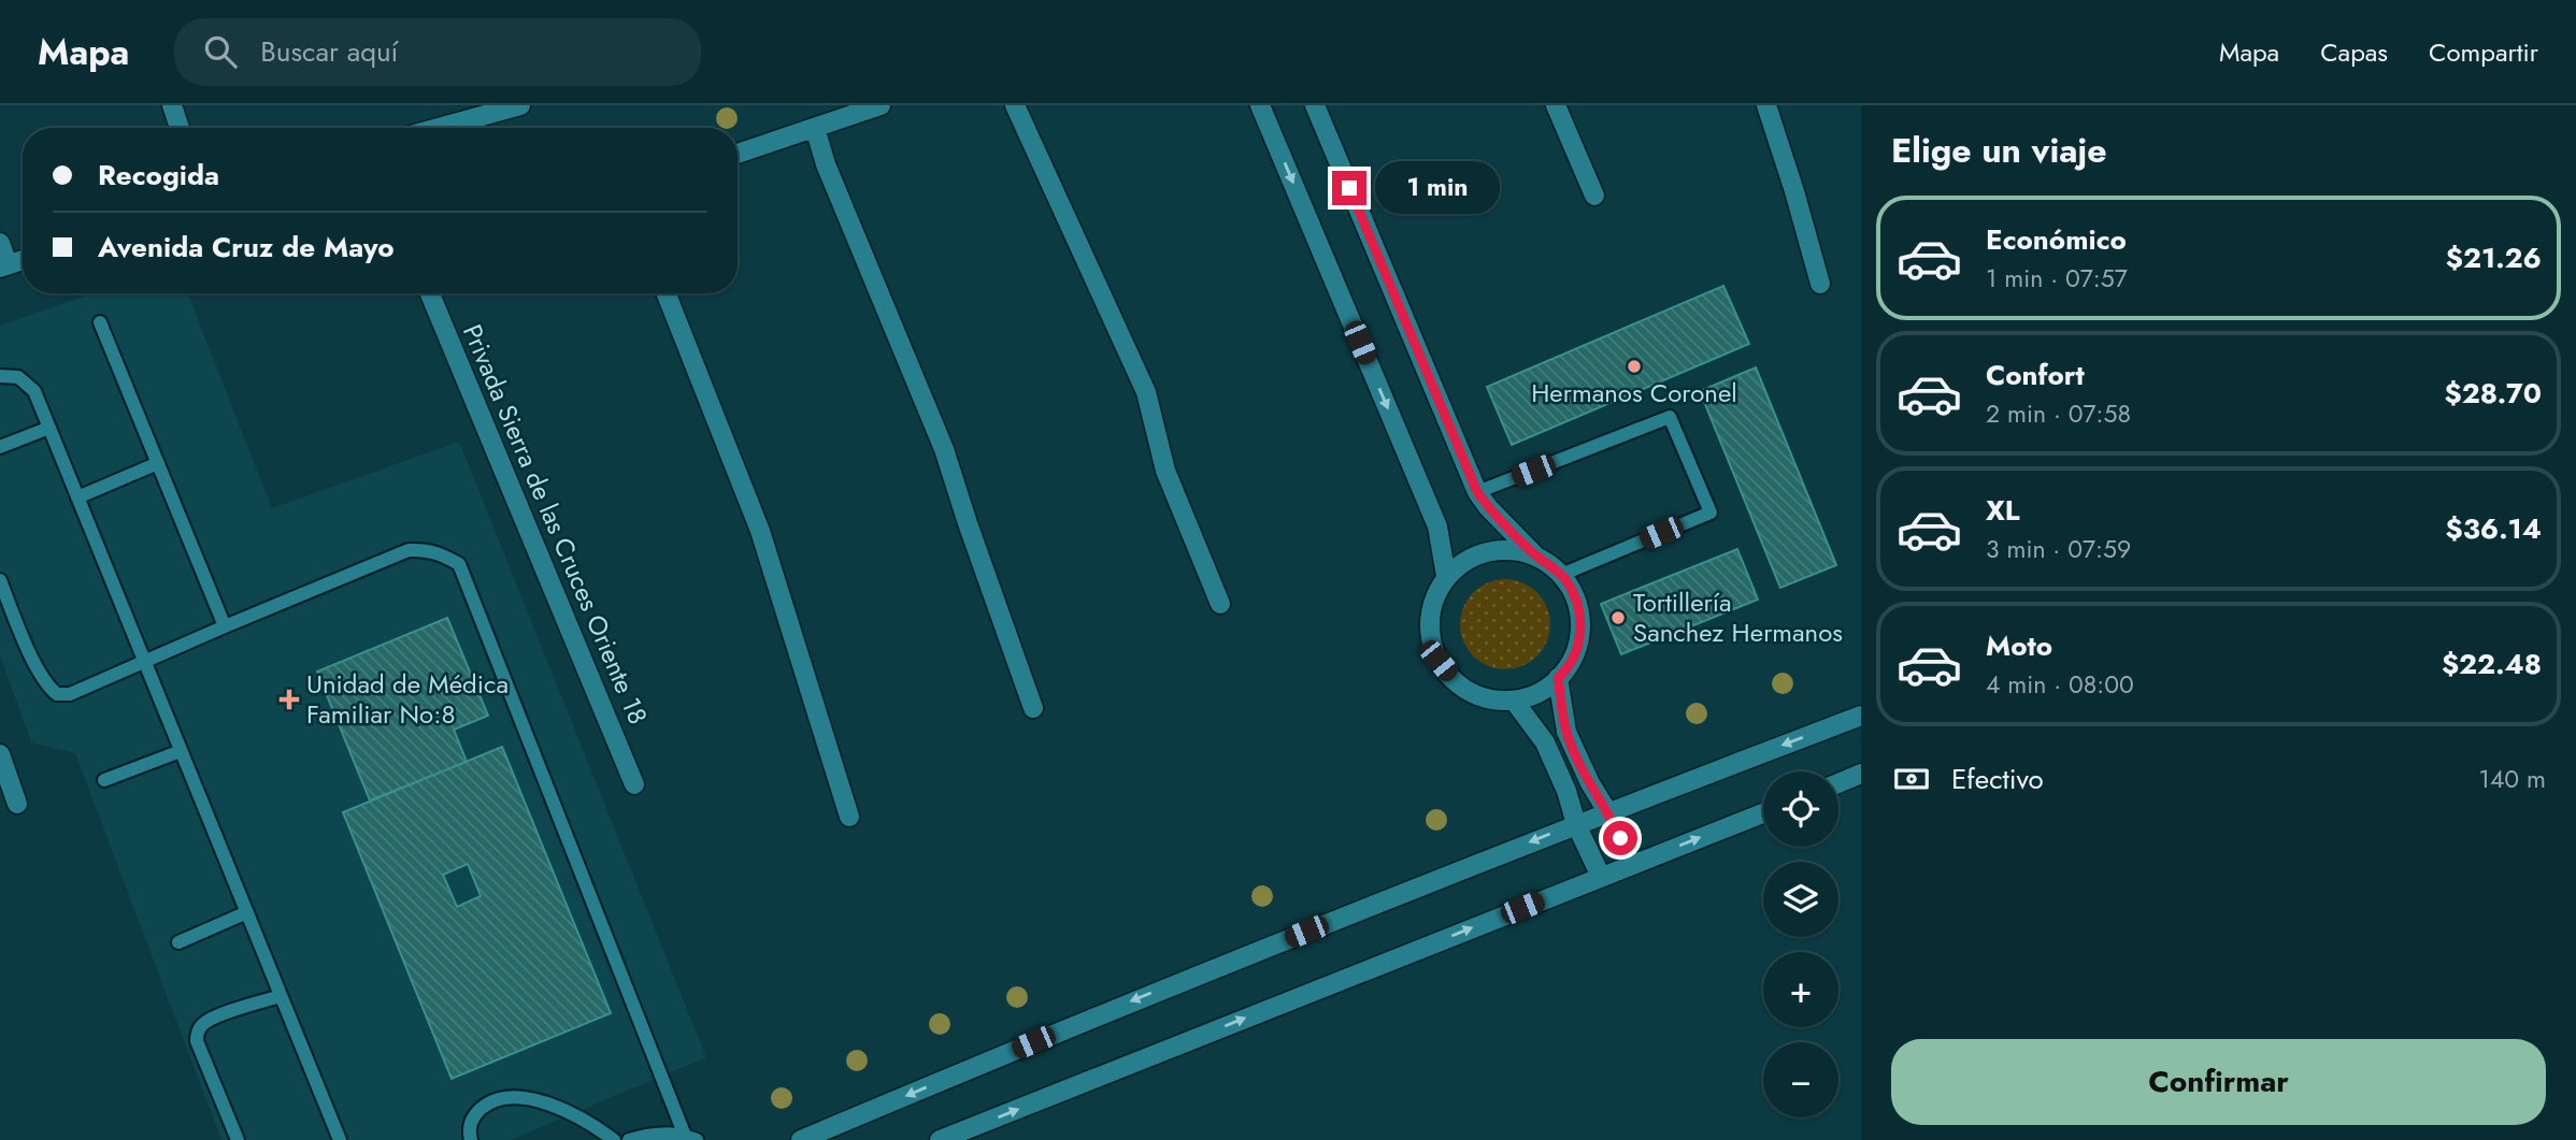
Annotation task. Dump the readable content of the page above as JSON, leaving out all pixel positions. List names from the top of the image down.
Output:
{
  "streets": {
    "street": ["Privada Sierra de las Cruces Oriente 18"]
  },
  "places": {
    "other": ["Hermanos Coronel", "Tortillería Sanchez Hermanos"],
    "health": ["Unidad de Médica Familiar No:8"]
  },
  "page": {
    "header": "Mapa",
    "search": "Buscar aquí",
    "nav": ["Mapa", "Capas", "Compartir"],
    "heading": "Elige un viaje",
    "banner": ["Recogida", "Avenida Cruz de Mayo"],
    "bubble": "1 min",
    "list": [
      {
        "name": "Económico",
        "note": "1 min · 07:57",
        "value": "$21.26"
      },
      {
        "name": "Confort",
        "note": "2 min · 07:58",
        "value": "$28.70"
      },
      {
        "name": "XL",
        "note": "3 min · 07:59",
        "value": "$36.14"
      },
      {
        "name": "Moto",
        "note": "4 min · 08:00",
        "value": "$22.48"
      }
    ],
    "pay": ["Efectivo", "140 m"],
    "map_buttons": ["+", "−"],
    "buttons": "Confirmar"
  }
}
